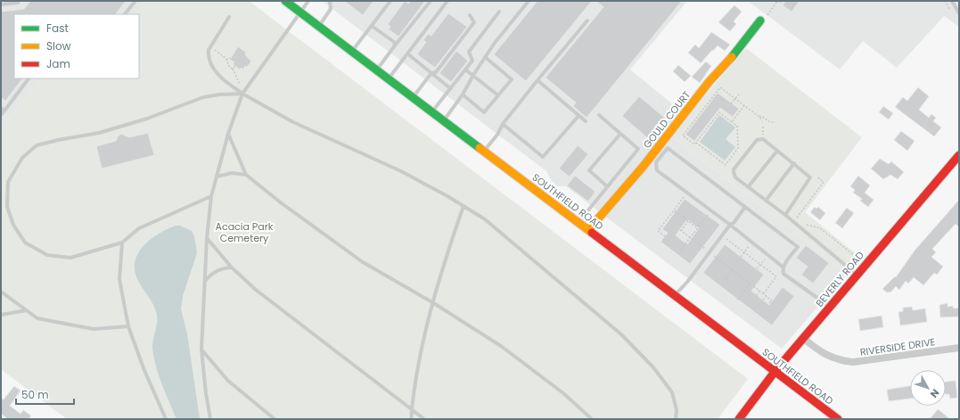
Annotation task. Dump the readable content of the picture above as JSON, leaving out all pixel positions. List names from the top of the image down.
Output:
{
  "streets": {
    "main road": ["GOULD COURT", "SOUTHFIELD ROAD", "BEVERLY ROAD"],
    "street": ["RIVERSIDE DRIVE"]
  },
  "crossings": [
    ["GOULD COURT", "SOUTHFIELD ROAD"],
    ["SOUTHFIELD ROAD", "BEVERLY ROAD"],
    ["BEVERLY ROAD", "RIVERSIDE DRIVE"]
  ],
  "parks": ["Acacia Park Cemetery"],
  "legend": ["Fast", "Slow", "Jam"],
  "scale_bar": "50 m",
  "north": "bottom right"
}
